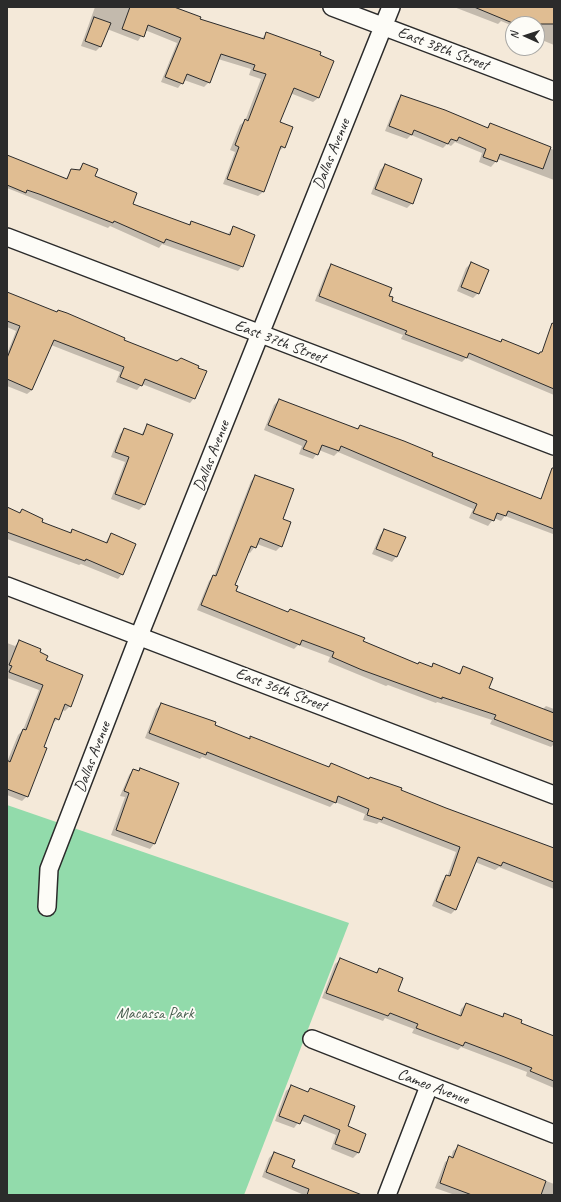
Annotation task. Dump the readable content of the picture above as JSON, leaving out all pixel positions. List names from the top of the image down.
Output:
{
  "streets": {
    "street": [
      "East 38th Street",
      "Dallas Avenue",
      "East 37th Street",
      "East 36th Street",
      "Cameo Avenue"
    ]
  },
  "crossings": [
    ["East 38th Street", "Dallas Avenue"],
    ["Dallas Avenue", "East 37th Street"],
    ["Dallas Avenue", "East 36th Street"]
  ],
  "parks": ["Macassa Park"],
  "north": "left"
}
